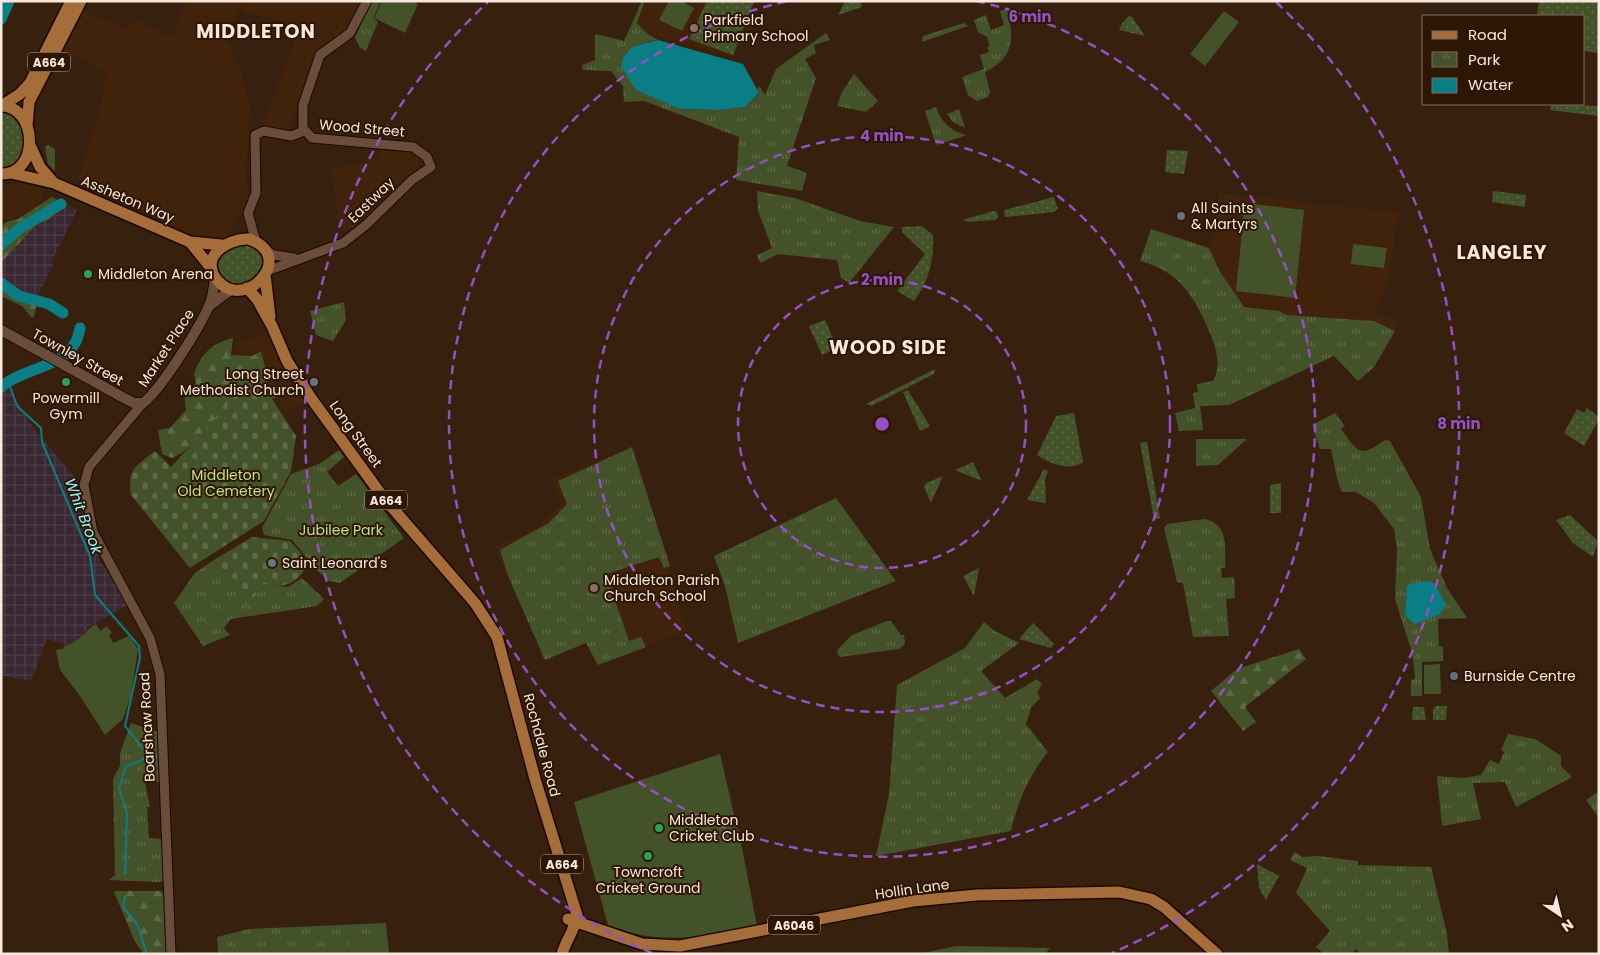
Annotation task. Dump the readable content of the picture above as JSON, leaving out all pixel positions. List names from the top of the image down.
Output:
{
  "streets": {
    "main road": [
      "A664",
      "Assheton Way",
      "Market Place",
      "Townley Street",
      "Long Street",
      "Rochdale Road",
      "Hollin Lane",
      "A6046"
    ],
    "street": ["Wood Street", "Eastway", "Boarshaw Road"]
  },
  "crossings": [
    ["A664", "Assheton Way"],
    ["A664", "Eastway"],
    ["A664", "Market Place"],
    ["A664", "Long Street"],
    ["Wood Street", "Eastway"],
    ["Assheton Way", "Eastway"],
    ["Assheton Way", "Market Place"],
    ["Assheton Way", "Long Street"],
    ["Eastway", "Market Place"],
    ["Eastway", "Long Street"],
    ["Market Place", "Townley Street"],
    ["Market Place", "Long Street"],
    ["Market Place", "Boarshaw Road"],
    ["Townley Street", "Boarshaw Road"],
    ["Long Street", "Rochdale Road"],
    ["Rochdale Road", "Hollin Lane"]
  ],
  "districts": ["MIDDLETON", "LANGLEY", "WOOD SIDE"],
  "water": ["Whit Brook"],
  "parks": ["Middleton Old Cemetery", "Jubilee Park"],
  "places": [
    "Parkfield Primary School",
    "All Saints & Martyrs",
    "Middleton Arena",
    "Powermill Gym",
    "Long Street Methodist Church",
    "Saint Leonard's",
    "Middleton Parish Church School",
    "Burnside Centre",
    "Middleton Cricket Club",
    "Towncroft Cricket Ground"
  ],
  "legend": ["Road", "Park", "Water"],
  "north": "bottom right",
  "rings": [
    "6 min",
    "4 min",
    "2 min",
    "8 min"
  ]
}
